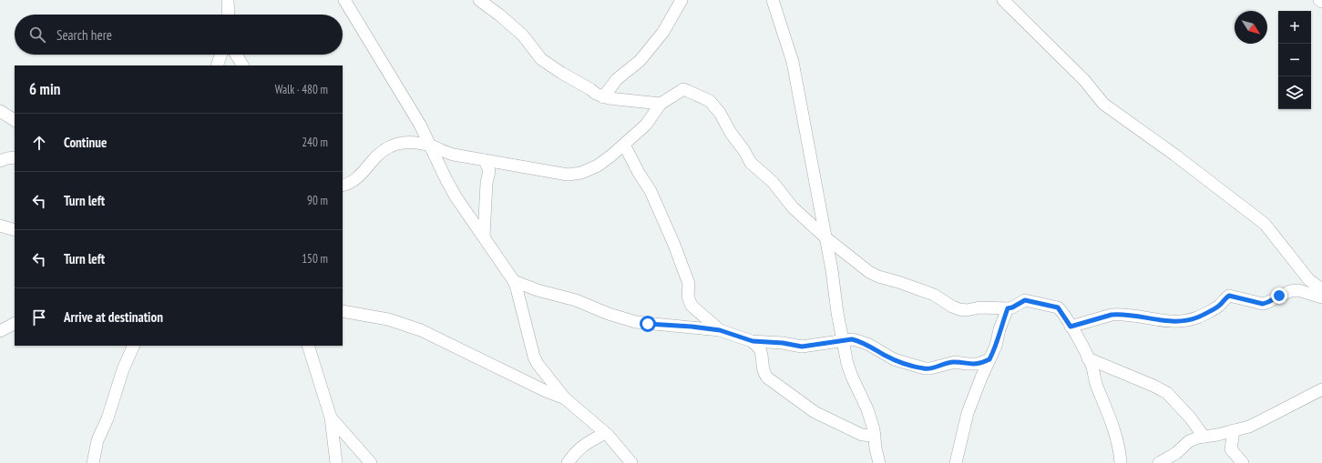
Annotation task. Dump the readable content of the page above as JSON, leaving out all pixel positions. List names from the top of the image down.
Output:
{
  "north": "bottom right",
  "page": {
    "map_buttons": ["+", "−"],
    "search": "Search here",
    "heading": ["6 min", "Walk · 480 m"],
    "list": [
      ["Continue", "240 m"],
      ["Turn left", "90 m"],
      ["Turn left", "150 m"],
      "Arrive at destination"
    ]
  }
}
